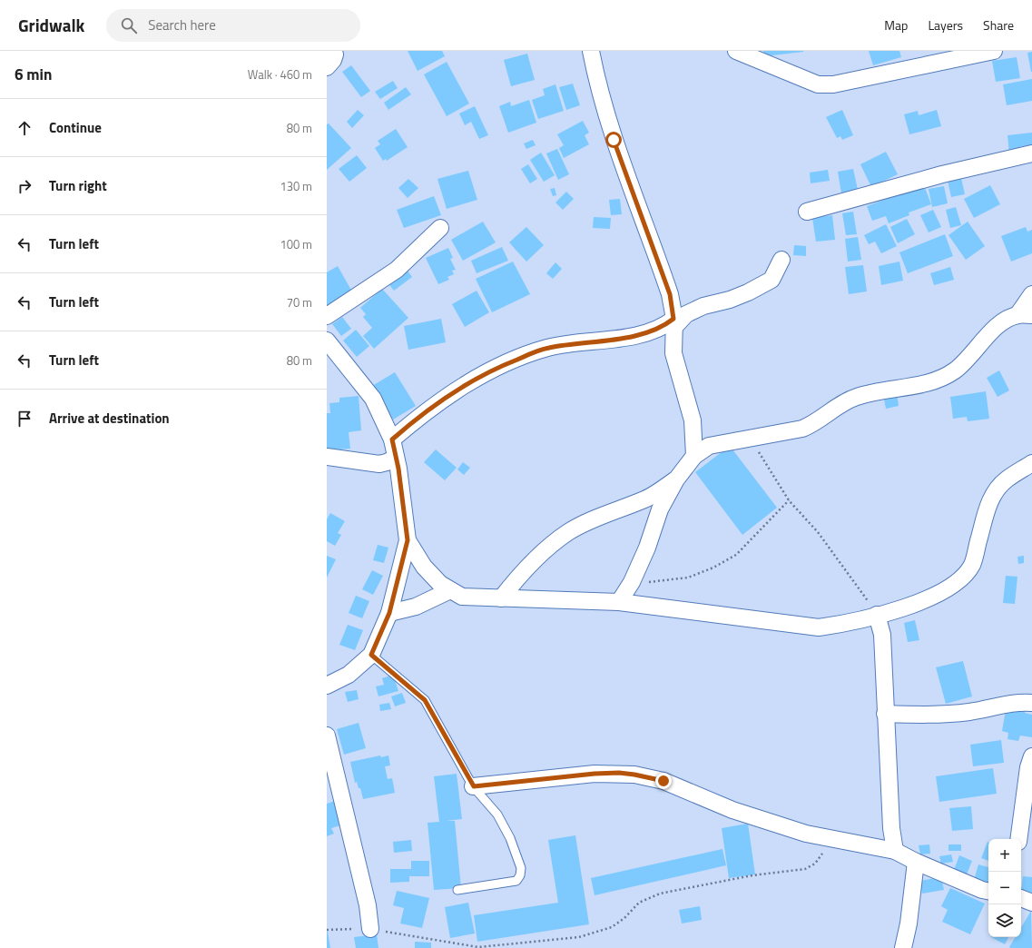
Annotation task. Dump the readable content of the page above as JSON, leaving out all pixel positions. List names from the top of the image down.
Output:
{
  "page": {
    "header": "Gridwalk",
    "search": "Search here",
    "nav": ["Map", "Layers", "Share"],
    "heading": ["6 min", "Walk · 460 m"],
    "list": [
      ["Continue", "80 m"],
      ["Turn right", "130 m"],
      ["Turn left", "100 m"],
      ["Turn left", "70 m"],
      ["Turn left", "80 m"],
      "Arrive at destination"
    ],
    "map_buttons": ["+", "−"]
  }
}
